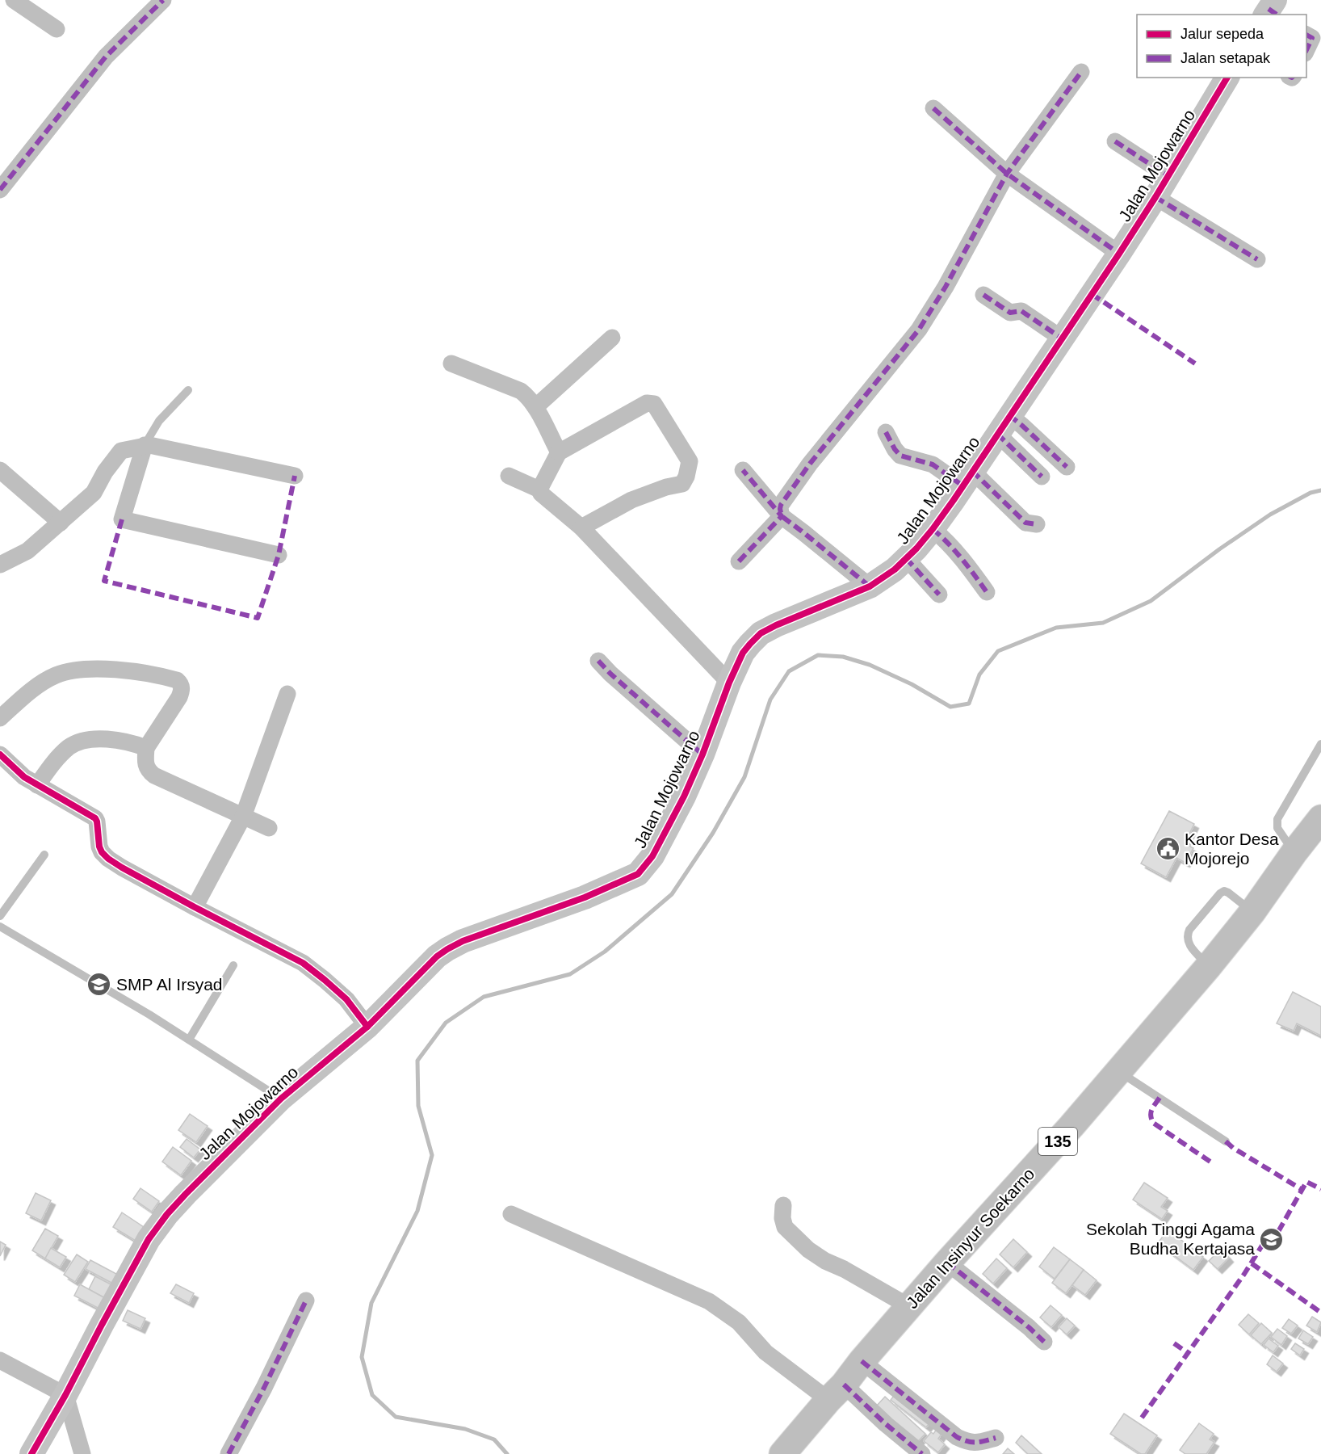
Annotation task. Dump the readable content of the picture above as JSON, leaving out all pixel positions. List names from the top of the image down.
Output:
{
  "streets": {
    "main road": ["135", "Jalan Insinyur Soekarno"],
    "street": ["Jalan Mojowarno"]
  },
  "places": {
    "public building": ["Kantor Desa Mojorejo"],
    "school or university": ["SMP Al Irsyad", "Sekolah Tinggi Agama Budha Kertajasa"]
  },
  "legend": ["Jalur sepeda", "Jalan setapak"]
}
